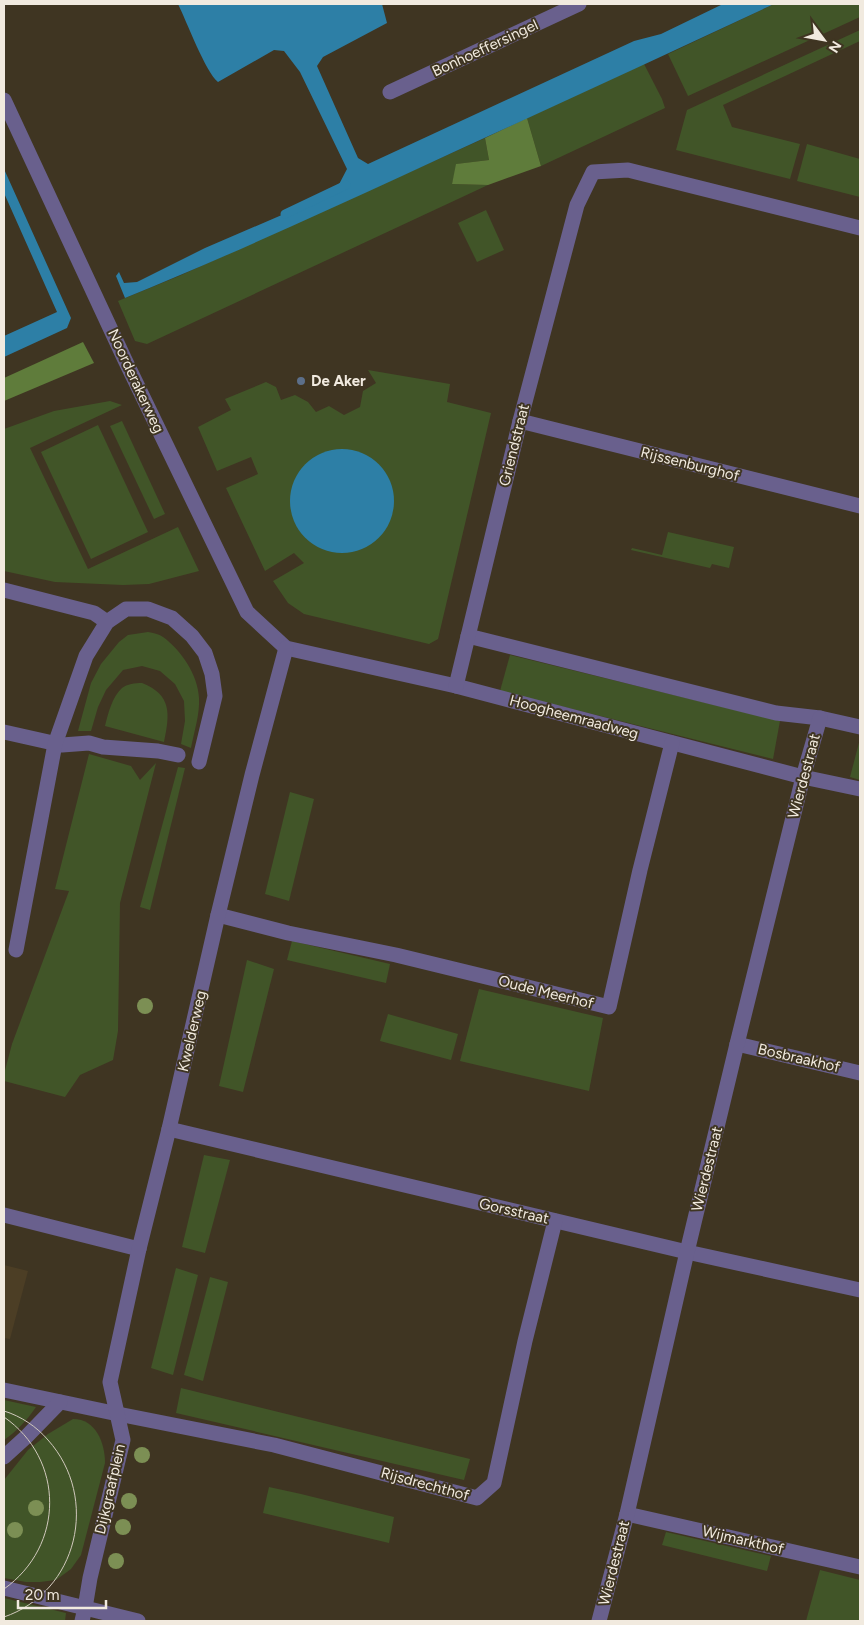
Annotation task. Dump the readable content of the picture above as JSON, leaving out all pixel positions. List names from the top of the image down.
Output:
{
  "streets": {
    "street": [
      "Bonhoeffersingel",
      "Noorderakerweg",
      "Griendstraat",
      "Rijssenburghof",
      "Hoogheemraadweg",
      "Wierdestraat",
      "Oude Meerhof",
      "Kwelderweg",
      "Bosbraakhof",
      "Gorsstraat",
      "Rijsdrechthof",
      "Dijkgraafplein",
      "Wijmarkthof"
    ]
  },
  "crossings": [
    ["Noorderakerweg", "Hoogheemraadweg"],
    ["Noorderakerweg", "Kwelderweg"],
    ["Griendstraat", "Rijssenburghof"],
    ["Griendstraat", "Hoogheemraadweg"],
    ["Hoogheemraadweg", "Wierdestraat"],
    ["Hoogheemraadweg", "Oude Meerhof"],
    ["Hoogheemraadweg", "Kwelderweg"],
    ["Wierdestraat", "Bosbraakhof"],
    ["Wierdestraat", "Gorsstraat"],
    ["Wierdestraat", "Wijmarkthof"],
    ["Oude Meerhof", "Kwelderweg"],
    ["Kwelderweg", "Gorsstraat"],
    ["Kwelderweg", "Rijsdrechthof"],
    ["Kwelderweg", "Dijkgraafplein"],
    ["Gorsstraat", "Rijsdrechthof"],
    ["Rijsdrechthof", "Dijkgraafplein"]
  ],
  "places": ["De Aker"],
  "scale_bar": "20 m",
  "north": "bottom right"
}
